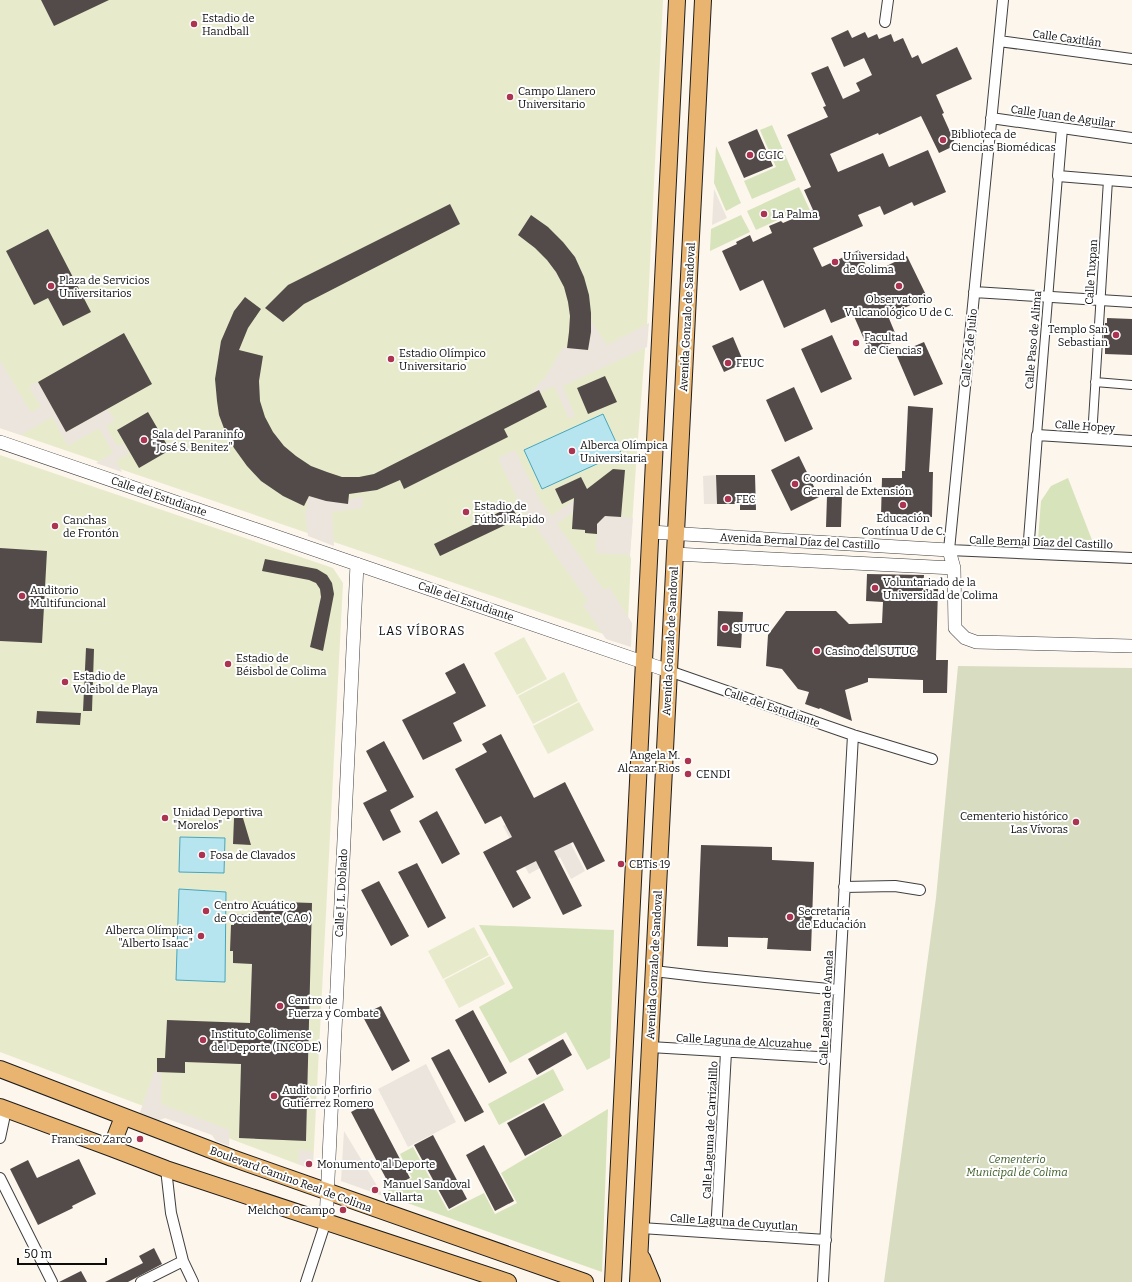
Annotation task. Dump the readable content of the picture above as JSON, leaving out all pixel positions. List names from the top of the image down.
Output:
{
  "streets": {
    "main road": ["Avenida Gonzalo de Sandoval", "Boulevard Camino Real de Colima"],
    "street": [
      "Calle Caxitlán",
      "Calle Juan de Aguilar",
      "Calle Tuxpan",
      "Calle Paso de Alima",
      "Calle 25 de Julio",
      "Calle Hopey",
      "Calle del Estudiante",
      "Avenida Bernal Díaz del Castillo",
      "Calle Bernal Díaz del Castillo",
      "Calle J. L. Doblado",
      "Calle Laguna de Amela",
      "Calle Laguna de Alcuzahue",
      "Calle Laguna de Carrizalillo",
      "Calle Laguna de Cuyutlan"
    ]
  },
  "crossings": [
    ["Calle Caxitlán", "Calle 25 de Julio"],
    ["Calle Juan de Aguilar", "Calle Paso de Alima"],
    ["Calle Juan de Aguilar", "Calle 25 de Julio"],
    ["Calle Tuxpan", "Calle Hopey"],
    ["Avenida Gonzalo de Sandoval", "Calle del Estudiante"],
    ["Avenida Gonzalo de Sandoval", "Avenida Bernal Díaz del Castillo"],
    ["Avenida Gonzalo de Sandoval", "Calle Laguna de Alcuzahue"],
    ["Avenida Gonzalo de Sandoval", "Calle Laguna de Cuyutlan"],
    ["Calle Paso de Alima", "Calle Hopey"],
    ["Calle Paso de Alima", "Calle Bernal Díaz del Castillo"],
    ["Calle 25 de Julio", "Avenida Bernal Díaz del Castillo"],
    ["Calle 25 de Julio", "Calle Bernal Díaz del Castillo"],
    ["Calle del Estudiante", "Calle J. L. Doblado"],
    ["Calle del Estudiante", "Calle Laguna de Amela"],
    ["Avenida Bernal Díaz del Castillo", "Calle Bernal Díaz del Castillo"],
    ["Calle J. L. Doblado", "Boulevard Camino Real de Colima"],
    ["Calle Laguna de Amela", "Calle Laguna de Alcuzahue"],
    ["Calle Laguna de Amela", "Calle Laguna de Cuyutlan"],
    ["Calle Laguna de Alcuzahue", "Calle Laguna de Carrizalillo"],
    ["Calle Laguna de Carrizalillo", "Calle Laguna de Cuyutlan"]
  ],
  "districts": ["LAS VÍBORAS"],
  "parks": ["Cementerio Municipal de Colima"],
  "places": [
    "Estadio de Handball",
    "Campo Llanero Universitario",
    "Biblioteca de Ciencias Biomédicas",
    "CGIC",
    "La Palma",
    "Universidad de Colima",
    "Plaza de Servicios Universitarios",
    "Observatorio Vulcanológico U de C.",
    "Templo San Sebastian",
    "Facultad de Ciencias",
    "Estadio Olímpico Universitario",
    "FEUC",
    "Sala del Paraninfo \"José S. Benitez\"",
    "Alberca Olímpica Universitaria",
    "Coordinación General de Extensión",
    "FEC",
    "Educación Contínua U de C.",
    "Estadio de Fútbol Rápido",
    "Canchas de Frontón",
    "Voluntariado de la Universidad de Colima",
    "Auditorio Multifuncional",
    "SUTUC",
    "Casino del SUTUC",
    "Estadio de Béisbol de Colima",
    "Estadio de Voleibol de Playa",
    "Angela M. Alcazar Rios",
    "CENDI",
    "Unidad Deportiva \"Morelos\"",
    "Cementerio histórico Las Vívoras",
    "Fosa de Clavados",
    "CBTis 19",
    "Centro Acuático de Occidente (CAO)",
    "Secretaría de Educación",
    "Alberca Olímpica \"Alberto Isaac\"",
    "Centro de Fuerza y Combate",
    "Instituto Colimense del Deporte (INCODE)",
    "Auditorio Porfirio Gutiérrez Romero",
    "Francisco Zarco",
    "Monumento al Deporte",
    "Manuel Sandoval Vallarta",
    "Melchor Ocampo"
  ],
  "scale_bar": "50 m"
}
